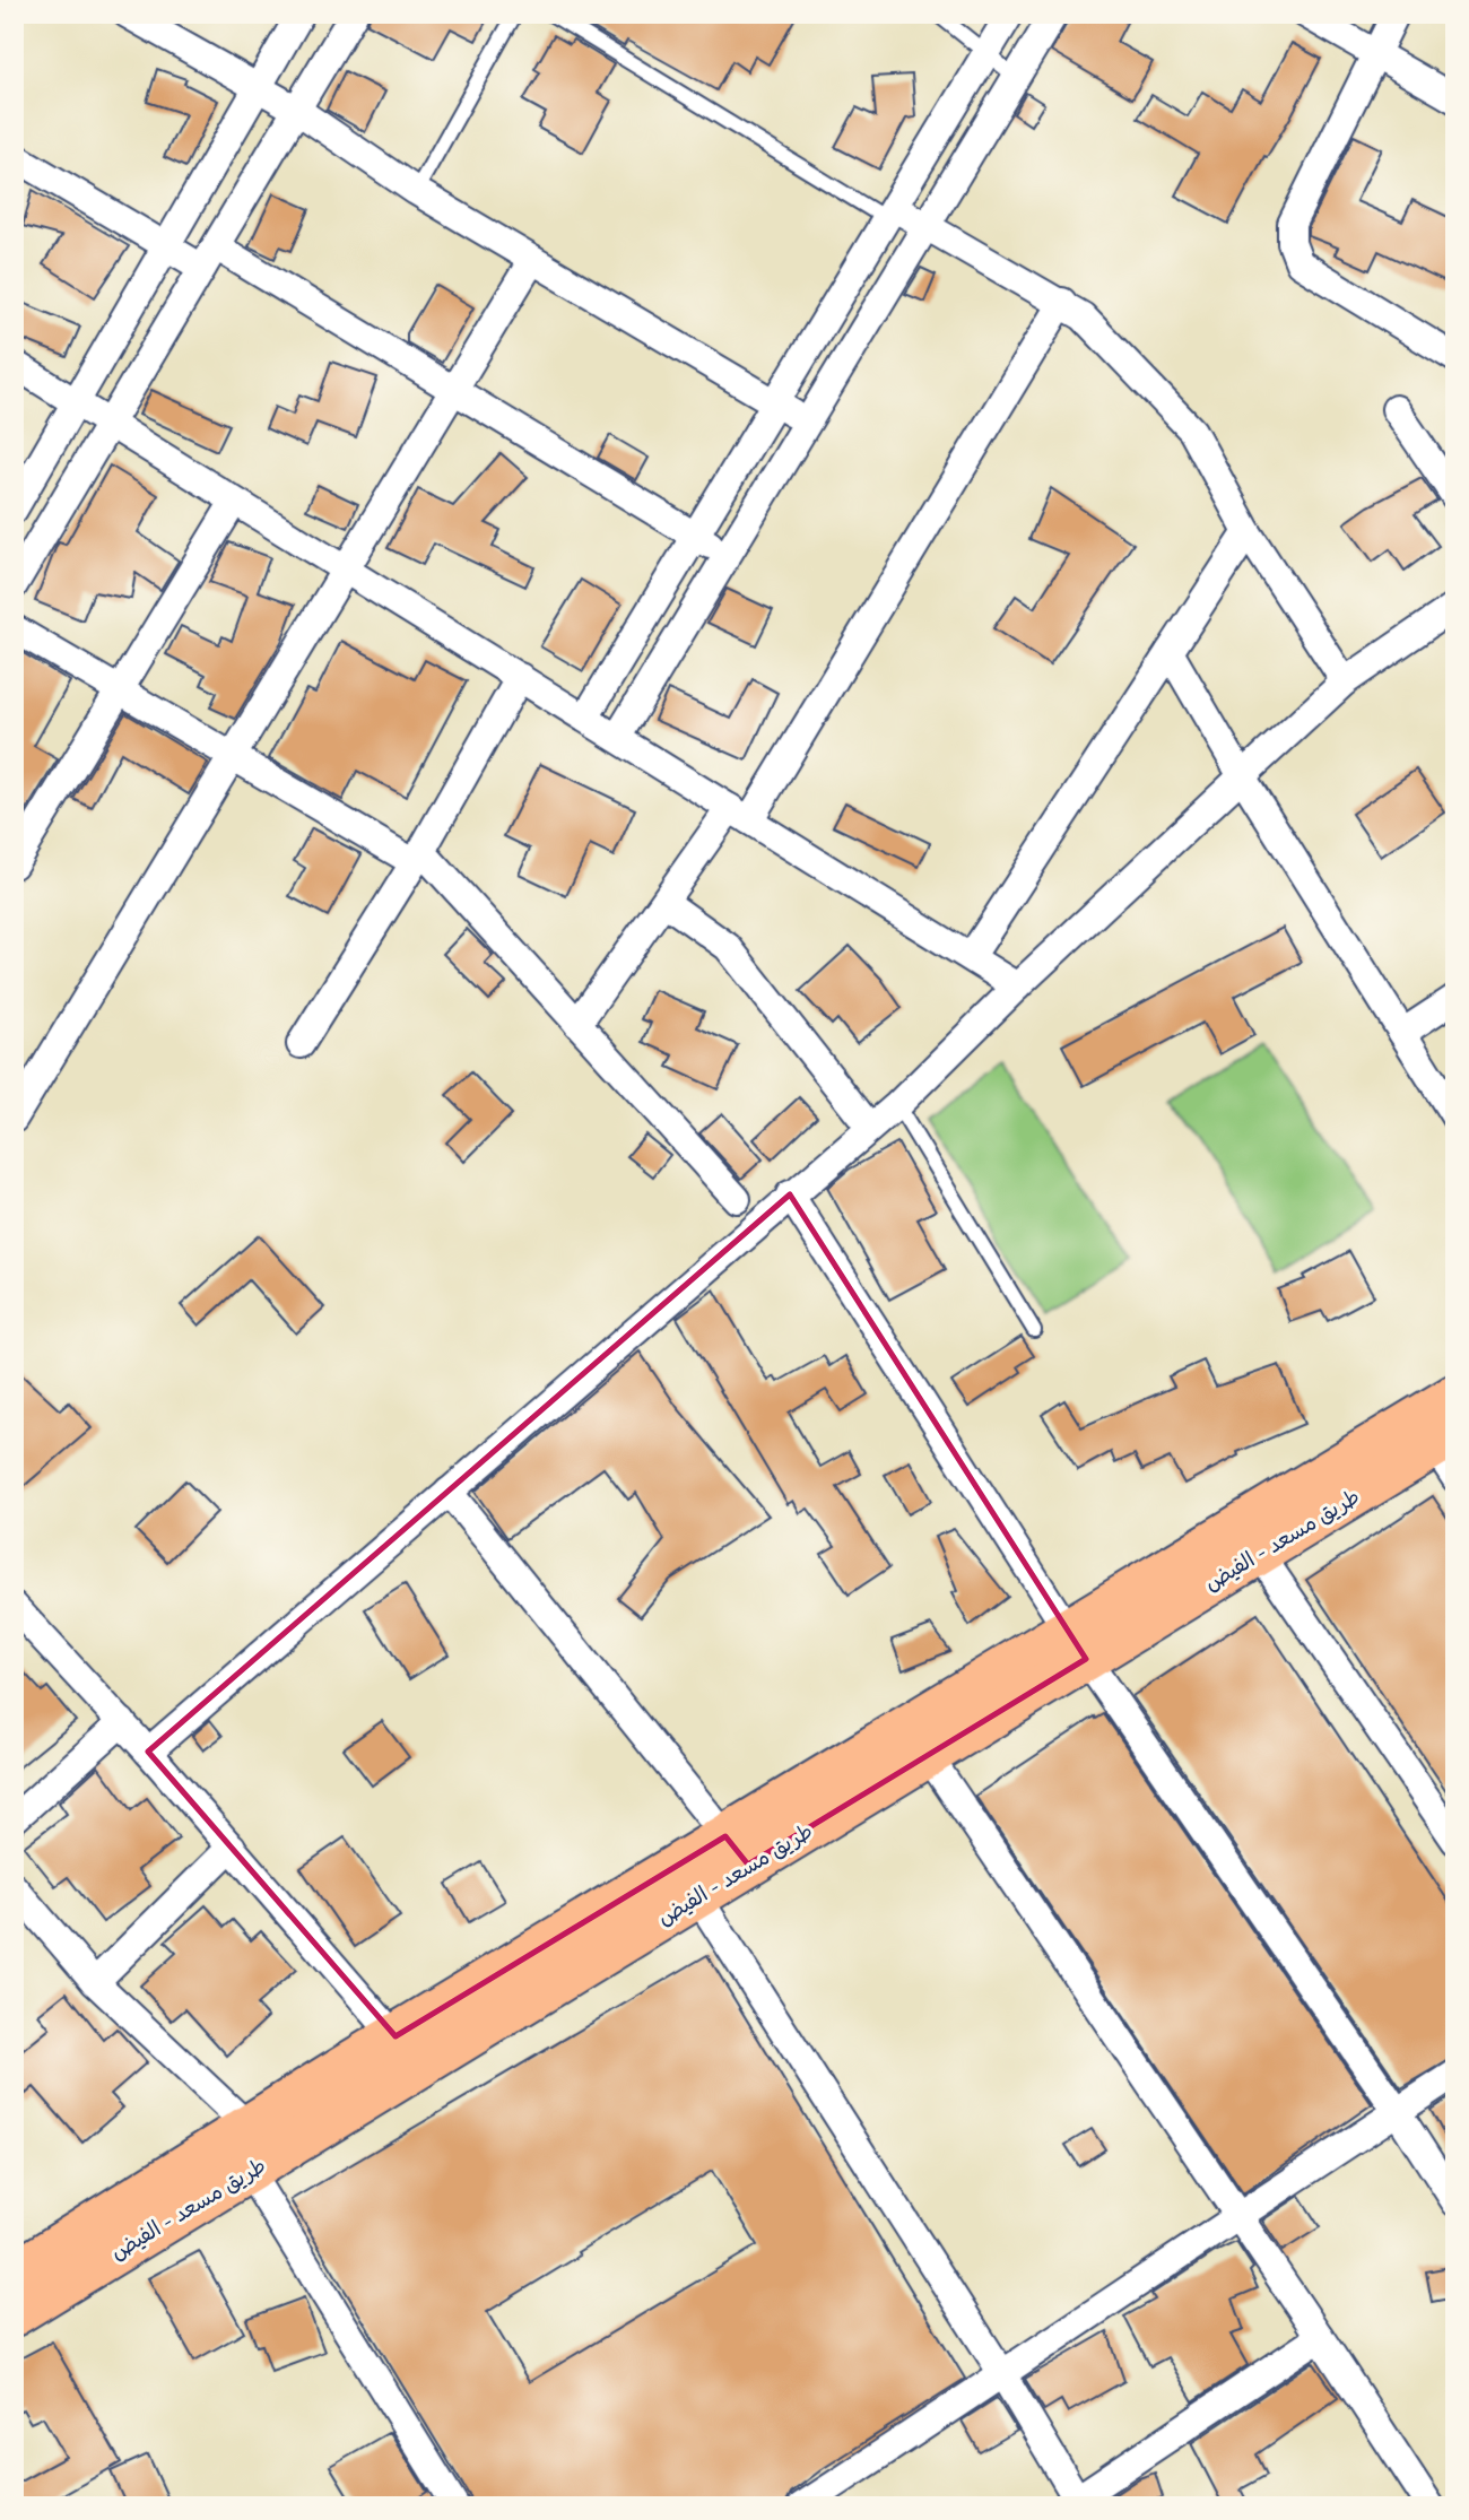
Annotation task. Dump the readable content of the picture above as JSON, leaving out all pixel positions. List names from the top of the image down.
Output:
{
  "streets": {
    "main road": ["طريق مسعد - الفيض"]
  }
}
